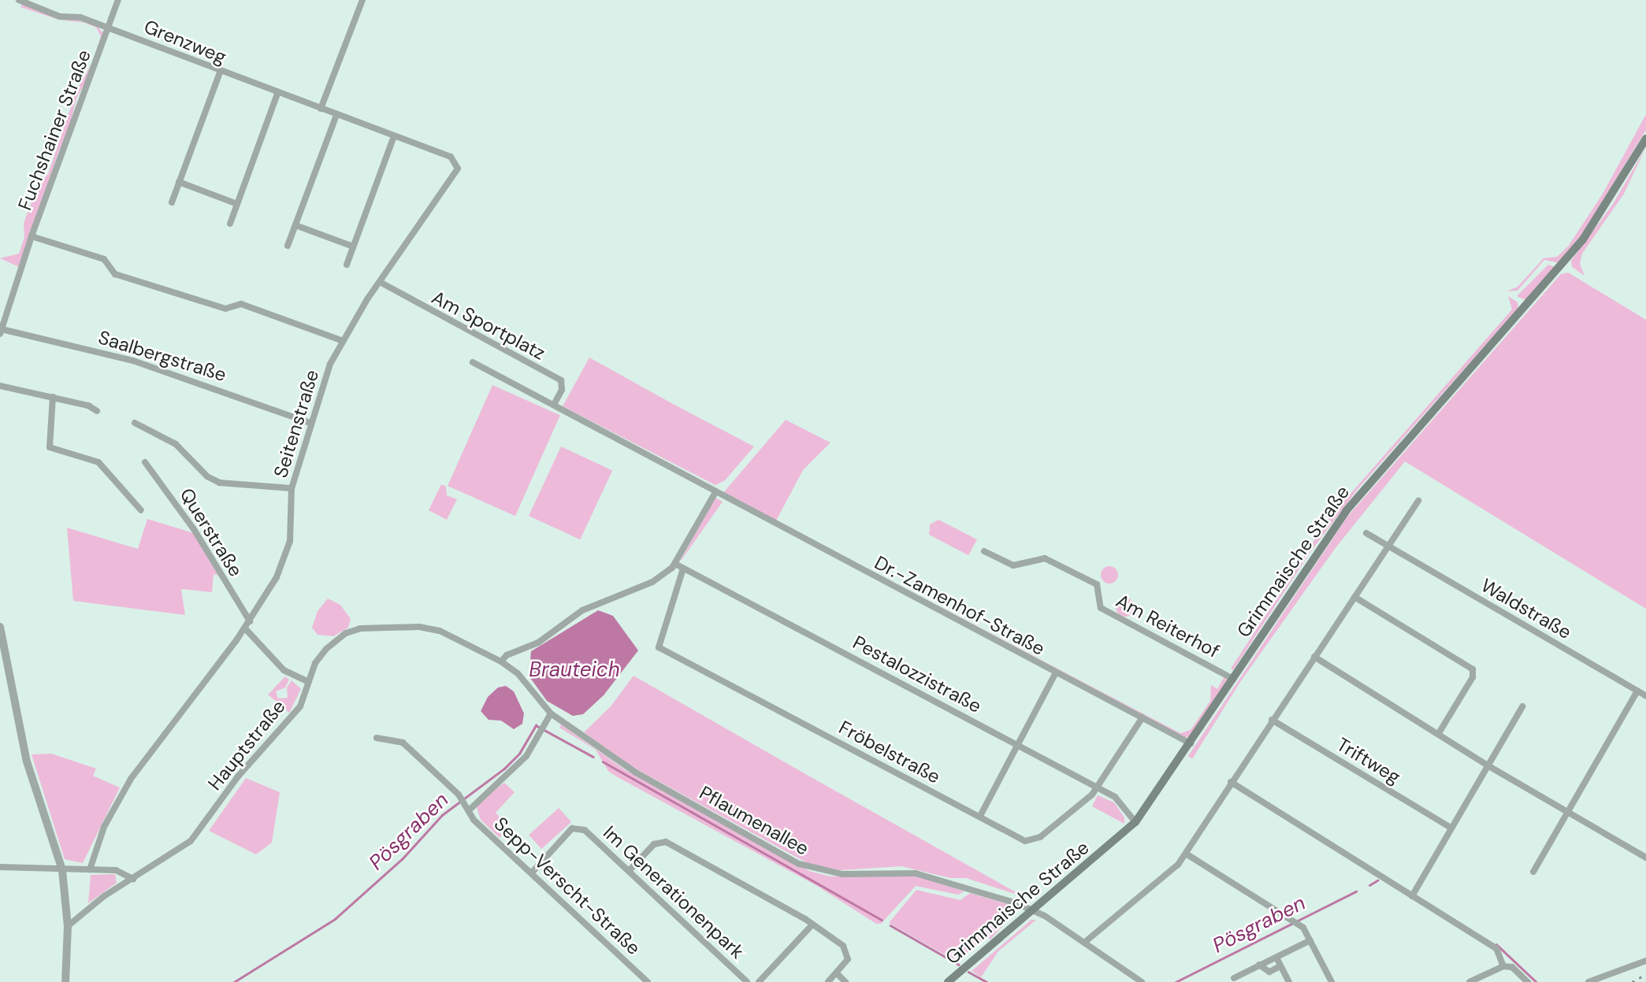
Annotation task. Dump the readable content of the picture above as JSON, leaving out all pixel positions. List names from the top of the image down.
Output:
{
  "streets": {
    "main road": ["Grimmaische Straße"],
    "street": [
      "Grenzweg",
      "Fuchshainer Straße",
      "Am Sportplatz",
      "Saalbergstraße",
      "Seitenstraße",
      "Querstraße",
      "Dr.-Zamenhof-Straße",
      "Waldstraße",
      "Am Reiterhof",
      "Pestalozzistraße",
      "Hauptstraße",
      "Fröbelstraße",
      "Triftweg",
      "Pflaumenallee",
      "Sepp-Verscht-Straße",
      "Im Generationenpark"
    ]
  },
  "crossings": [
    ["Grenzweg", "Fuchshainer Straße"],
    ["Grenzweg", "Seitenstraße"],
    ["Fuchshainer Straße", "Saalbergstraße"],
    ["Am Sportplatz", "Seitenstraße"],
    ["Am Sportplatz", "Dr.-Zamenhof-Straße"],
    ["Saalbergstraße", "Seitenstraße"],
    ["Seitenstraße", "Querstraße"],
    ["Grimmaische Straße", "Dr.-Zamenhof-Straße"],
    ["Grimmaische Straße", "Am Reiterhof"],
    ["Grimmaische Straße", "Pestalozzistraße"],
    ["Grimmaische Straße", "Pflaumenallee"],
    ["Dr.-Zamenhof-Straße", "Fröbelstraße"],
    ["Pestalozzistraße", "Fröbelstraße"],
    ["Hauptstraße", "Pflaumenallee"],
    ["Sepp-Verscht-Straße", "Im Generationenpark"]
  ],
  "water": ["Brauteich", "Pösgraben"]
}
